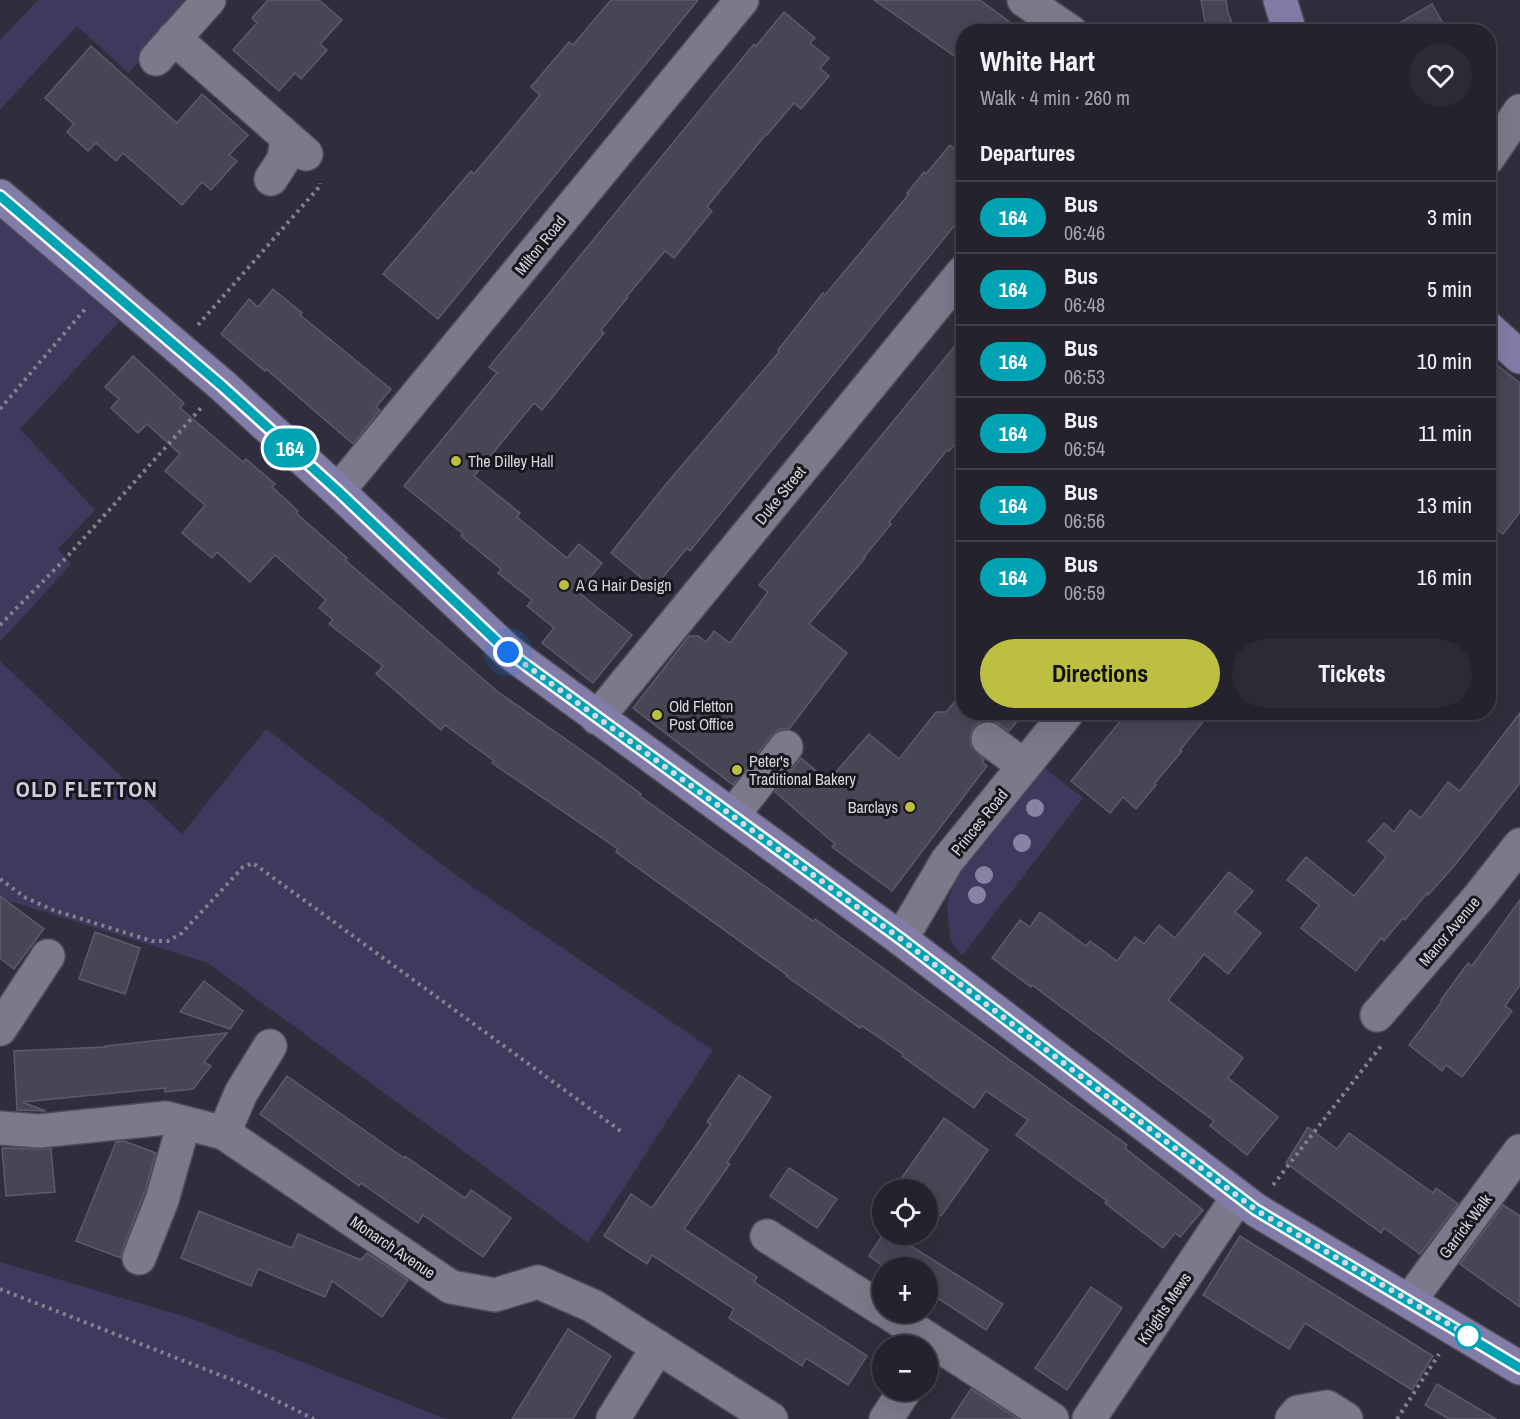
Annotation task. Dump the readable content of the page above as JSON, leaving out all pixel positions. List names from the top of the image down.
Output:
{
  "streets": {
    "street": [
      "Milton Road",
      "Duke Street",
      "Princes Road",
      "Manor Avenue",
      "Garrick Walk",
      "Monarch Avenue",
      "Knights Mews"
    ]
  },
  "districts": ["OLD FLETTON"],
  "places": [
    "The Dilley Hall",
    "A G Hair Design",
    "Old Fletton Post Office",
    "Peter's Traditional Bakery",
    "Barclays"
  ],
  "lines": ["bus line 164"],
  "page": {
    "on_map": "164",
    "heading": [
      ["White Hart", "Walk · 4 min · 260 m"],
      "Departures"
    ],
    "list": [
      {
        "mark": "164",
        "name": "Bus",
        "note": "06:46",
        "value": "3 min"
      },
      {
        "mark": "164",
        "name": "Bus",
        "note": "06:48",
        "value": "5 min"
      },
      {
        "mark": "164",
        "name": "Bus",
        "note": "06:53",
        "value": "10 min"
      },
      {
        "mark": "164",
        "name": "Bus",
        "note": "06:54",
        "value": "11 min"
      },
      {
        "mark": "164",
        "name": "Bus",
        "note": "06:56",
        "value": "13 min"
      },
      {
        "mark": "164",
        "name": "Bus",
        "note": "06:59",
        "value": "16 min"
      }
    ],
    "buttons": ["Directions", "Tickets"],
    "map_buttons": ["+", "−"]
  }
}
